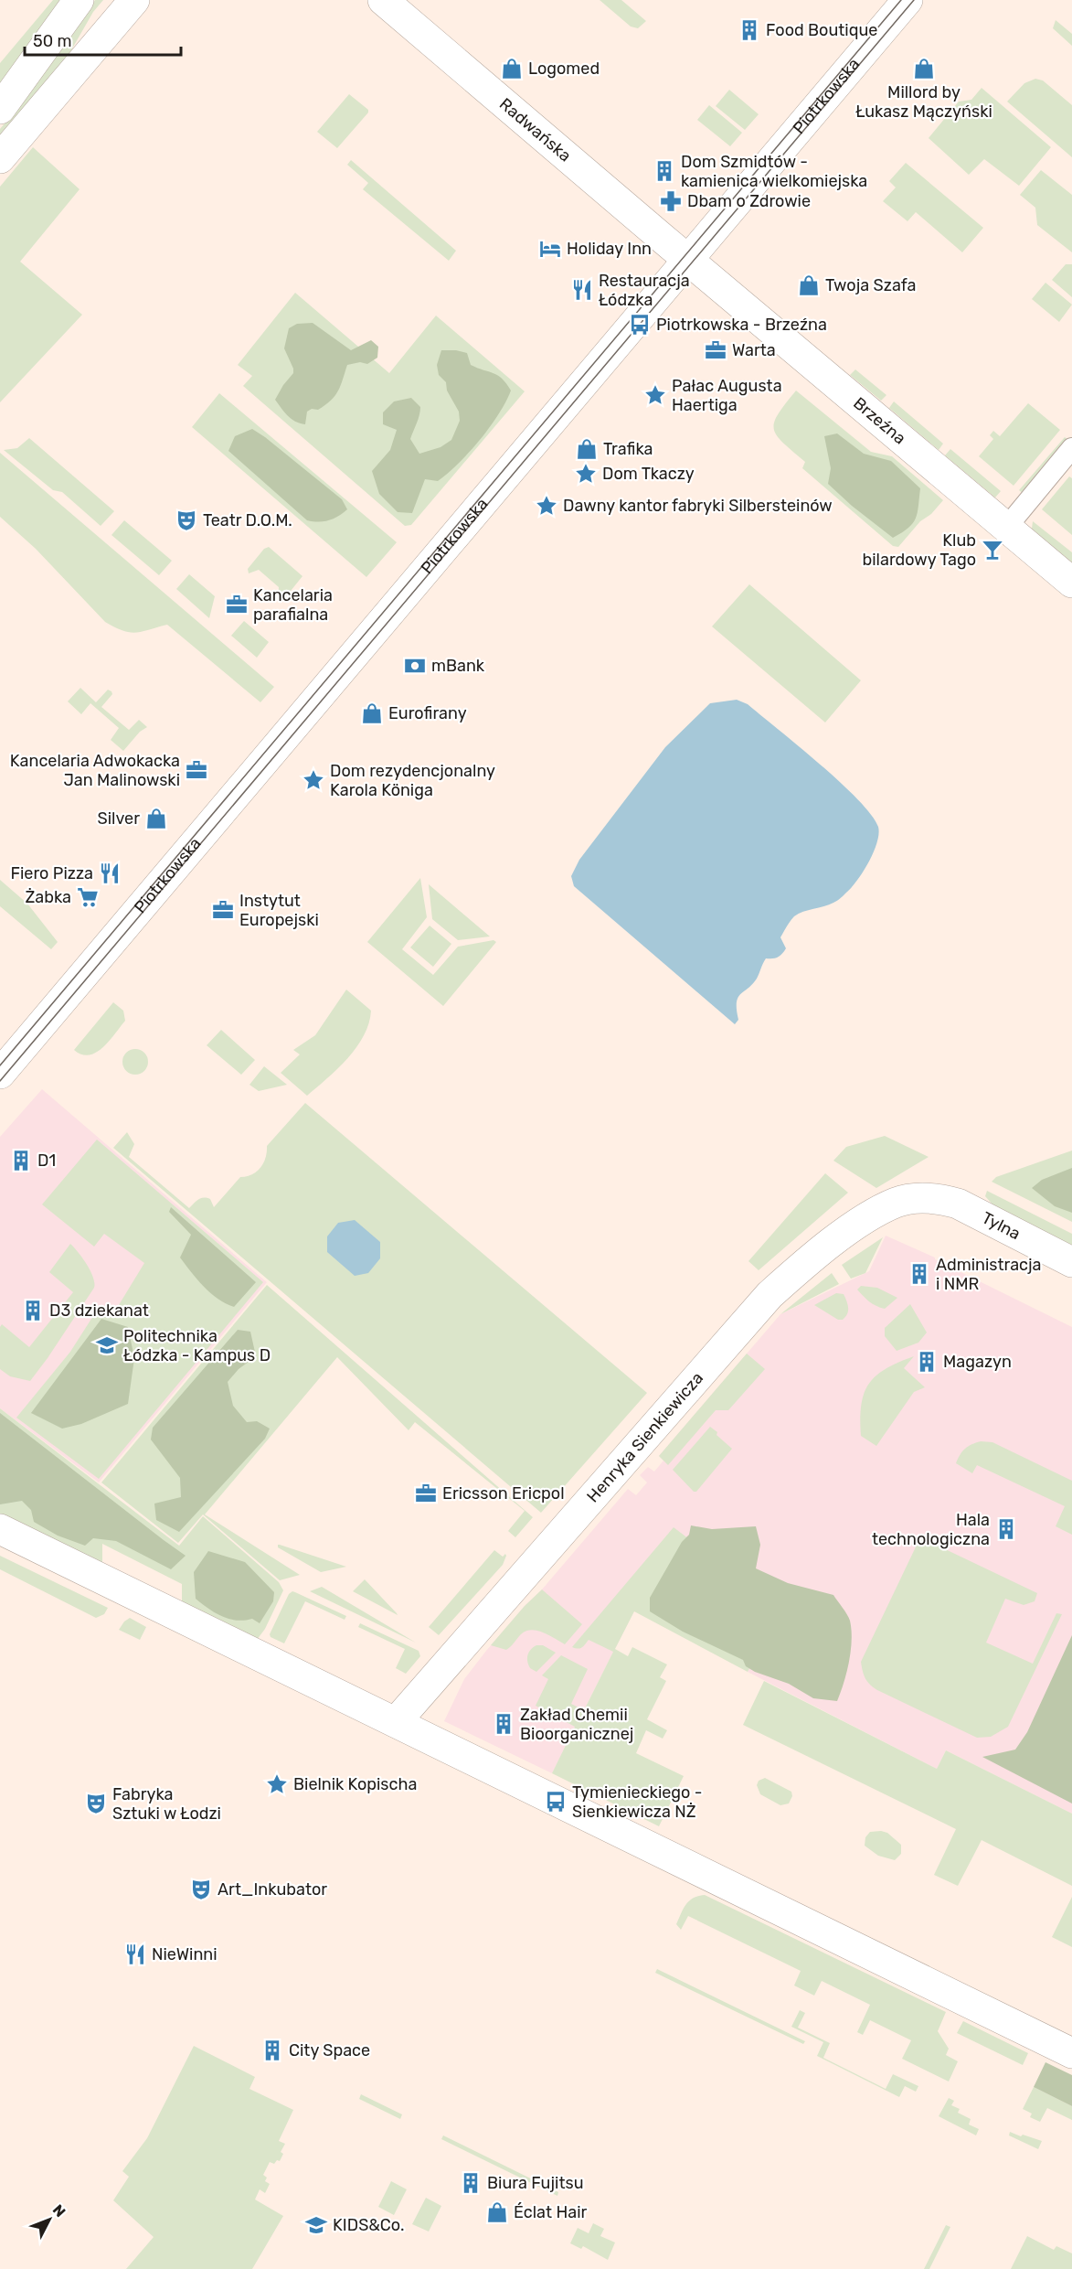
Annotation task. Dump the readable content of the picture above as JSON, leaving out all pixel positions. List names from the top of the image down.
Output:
{
  "streets": {
    "street": [
      "Piotrkowska",
      "Radwańska",
      "Brzeźna",
      "Tylna",
      "Henryka Sienkiewicza"
    ]
  },
  "crossings": [
    ["Piotrkowska", "Radwańska"],
    ["Piotrkowska", "Brzeźna"],
    ["Radwańska", "Brzeźna"],
    ["Tylna", "Henryka Sienkiewicza"]
  ],
  "places": {
    "building": [
      "Food Boutique",
      "Dom Szmidtów - kamienica wielkomiejska",
      "D1",
      "Administracja i NMR",
      "D3 dziekanat",
      "Magazyn",
      "Hala technologiczna",
      "Zakład Chemii Bioorganicznej",
      "City Space",
      "Biura Fujitsu"
    ],
    "shop": [
      "Logomed",
      "Millord by Łukasz Mączyński",
      "Twoja Szafa",
      "Trafika",
      "Eurofirany",
      "Silver",
      "Éclat Hair"
    ],
    "pharmacy": ["Dbam o Zdrowie"],
    "hotel": ["Holiday Inn"],
    "restaurant": ["Restauracja Łódzka", "Fiero Pizza", "NieWinni"],
    "bus stop": ["Piotrkowska - Brzeźna", "Tymienieckiego - Sienkiewicza NŻ"],
    "office": [
      "Warta",
      "Kancelaria parafialna",
      "Kancelaria Adwokacka Jan Malinowski",
      "Instytut Europejski",
      "Ericsson Ericpol"
    ],
    "place": [
      "Pałac Augusta Haertiga",
      "Dom Tkaczy",
      "Dawny kantor fabryki Silbersteinów",
      "Dom rezydencjonalny Karola Königa",
      "Bielnik Kopischa"
    ],
    "theatre": ["Teatr D.O.M.", "Fabryka Sztuki w Łodzi", "Art_Inkubator"],
    "bar": ["Klub bilardowy Tago"],
    "bank": ["mBank"],
    "supermarket": ["Żabka"],
    "school or university": ["Politechnika Łódzka - Kampus D", "KIDS&Co."]
  },
  "scale_bar": "50 m",
  "north": "top right"
}
